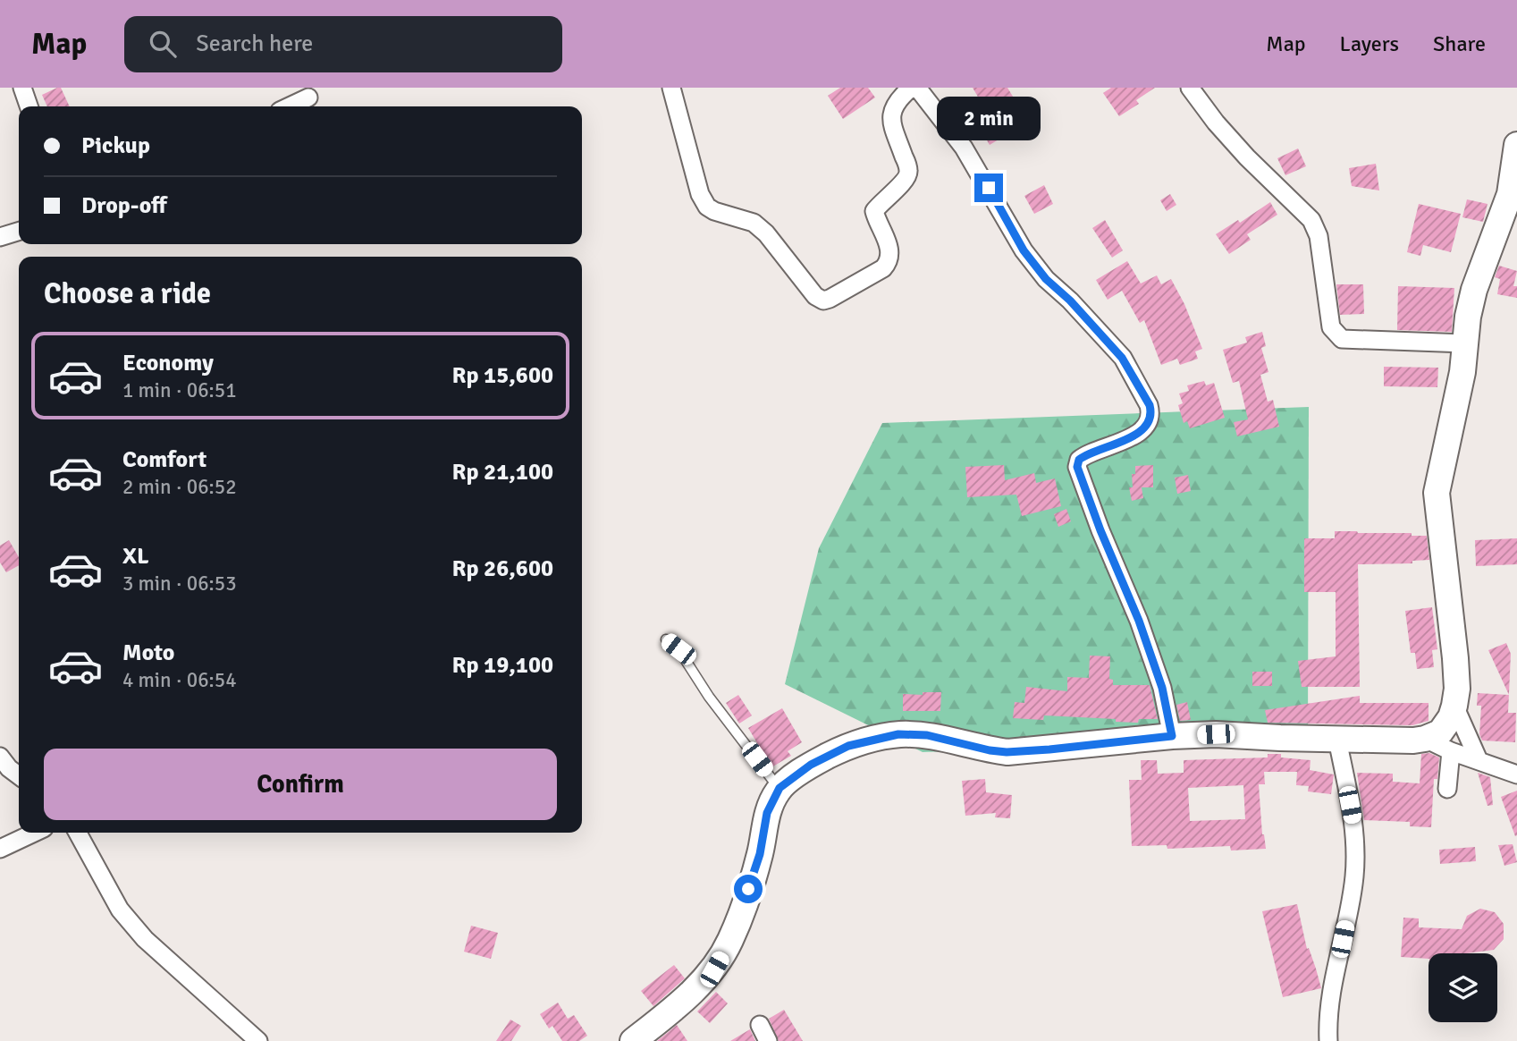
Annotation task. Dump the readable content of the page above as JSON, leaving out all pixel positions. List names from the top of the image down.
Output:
{
  "page": {
    "header": "Map",
    "search": "Search here",
    "nav": ["Map", "Layers", "Share"],
    "bubble": "2 min",
    "banner": ["Pickup", "Drop-off"],
    "heading": "Choose a ride",
    "list": [
      {
        "name": "Economy",
        "note": "1 min · 06:51",
        "value": "Rp 15,600"
      },
      {
        "name": "Comfort",
        "note": "2 min · 06:52",
        "value": "Rp 21,100"
      },
      {
        "name": "XL",
        "note": "3 min · 06:53",
        "value": "Rp 26,600"
      },
      {
        "name": "Moto",
        "note": "4 min · 06:54",
        "value": "Rp 19,100"
      }
    ],
    "buttons": "Confirm"
  }
}
